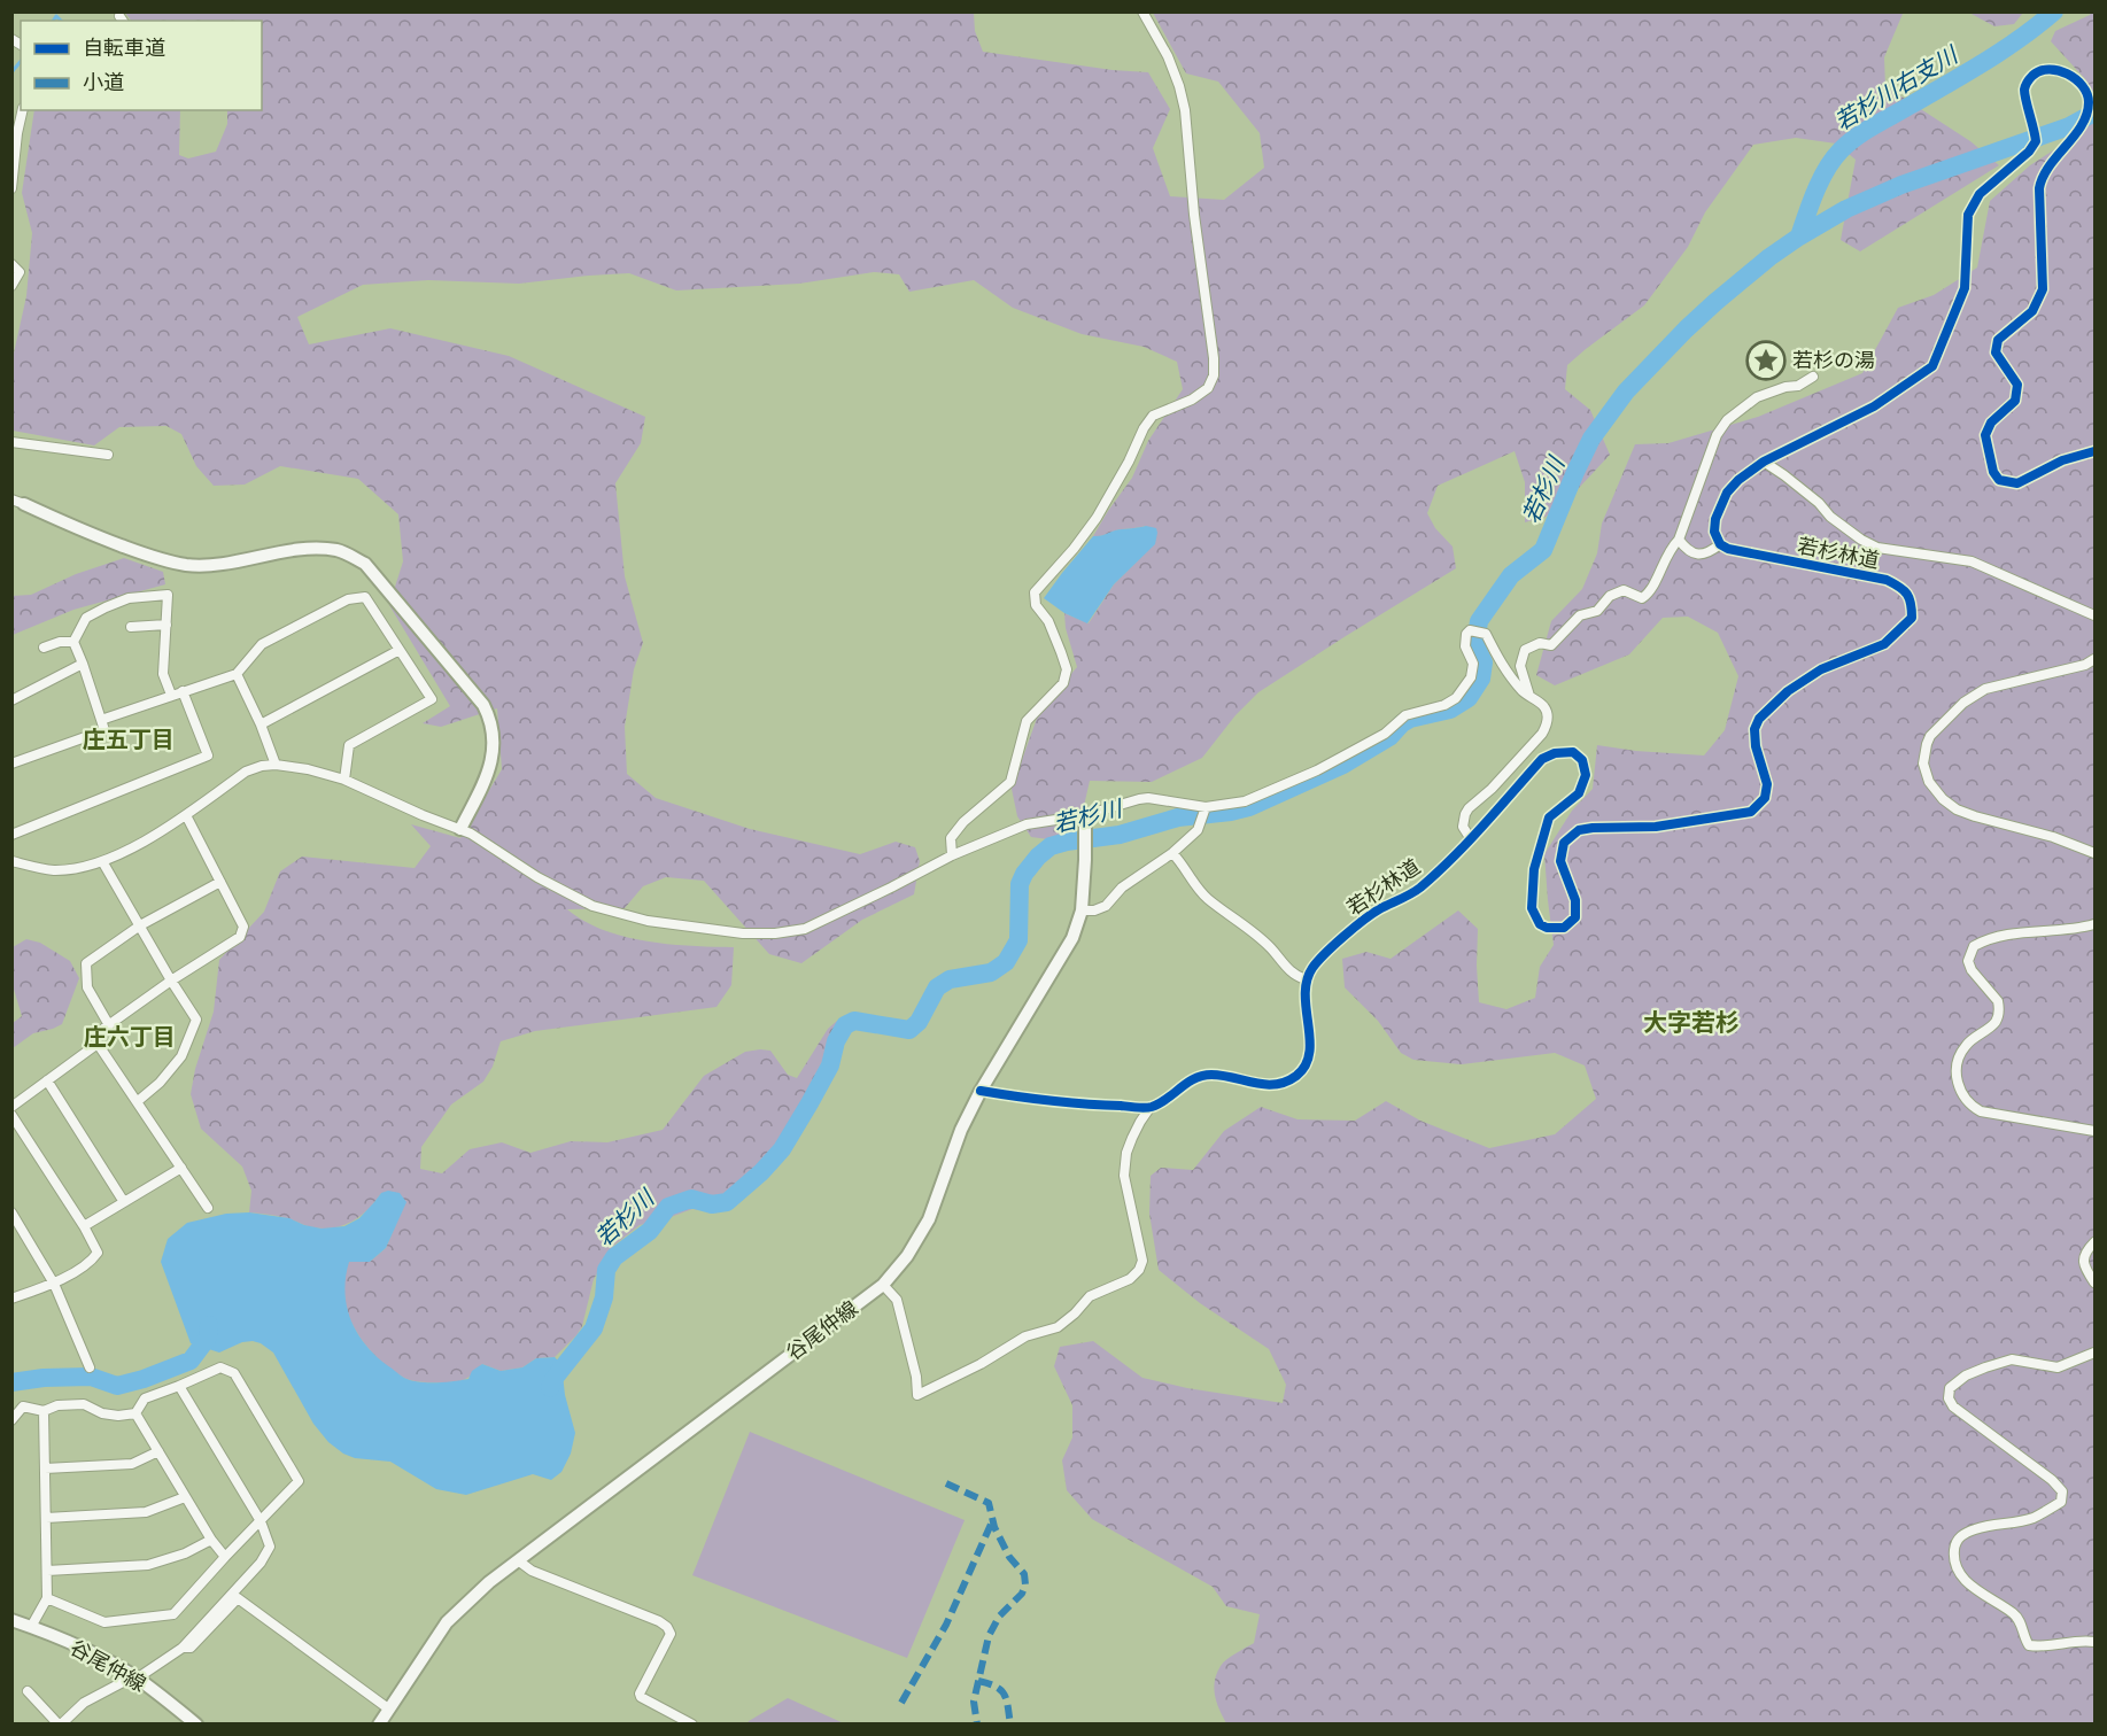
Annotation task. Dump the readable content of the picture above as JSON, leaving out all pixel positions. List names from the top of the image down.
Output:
{
  "streets": {
    "main road": ["谷尾仲線"],
    "street": ["若杉林道"]
  },
  "districts": ["庄五丁目", "大字若杉", "庄六丁目"],
  "water": ["若杉川右支川", "若杉川"],
  "places": {
    "place": ["若杉の湯"]
  },
  "legend": ["自転車道", "小道"]
}
